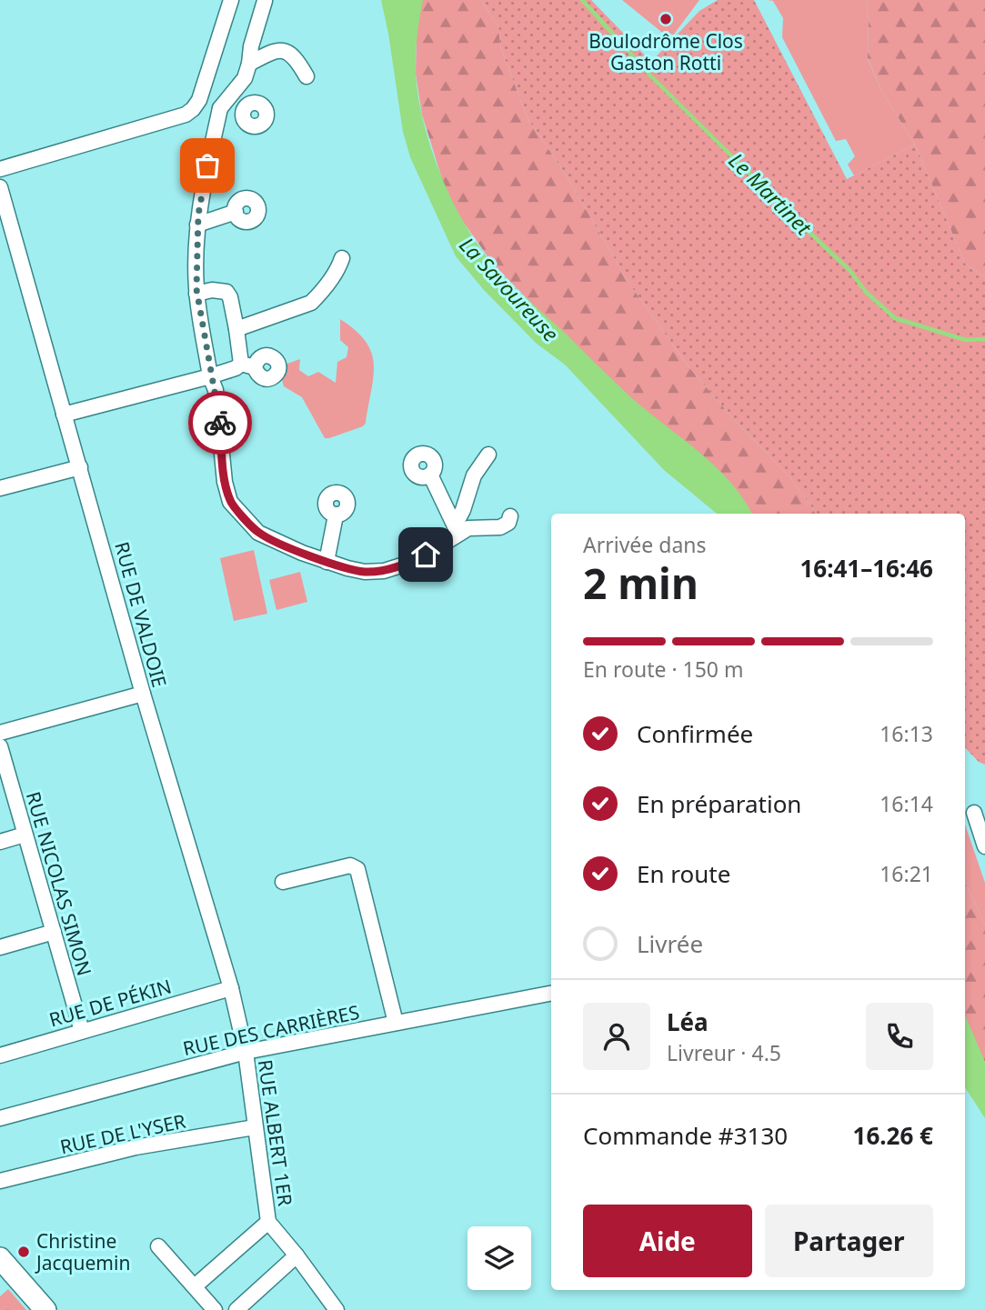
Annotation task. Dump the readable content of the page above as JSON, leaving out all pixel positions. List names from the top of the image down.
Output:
{
  "streets": {
    "street": [
      "RUE DE VALDOIE",
      "RUE NICOLAS SIMON",
      "RUE DE PÉKIN",
      "RUE DES CARRIÈRES",
      "RUE ALBERT 1ER",
      "RUE DE L'YSER"
    ]
  },
  "crossings": [
    ["RUE DE VALDOIE", "RUE DE PÉKIN"],
    ["RUE DE VALDOIE", "RUE DES CARRIÈRES"],
    ["RUE DE VALDOIE", "RUE ALBERT 1ER"],
    ["RUE NICOLAS SIMON", "RUE DE PÉKIN"],
    ["RUE DES CARRIÈRES", "RUE ALBERT 1ER"],
    ["RUE ALBERT 1ER", "RUE DE L'YSER"]
  ],
  "water": ["Le Martinet", "La Savoureuse"],
  "places": ["Boulodrôme Clos Gaston Rotti", "Christine Jacquemin"],
  "page": {
    "heading": ["2 min", "Arrivée dans", "16:41–16:46"],
    "panel": [
      "Léa",
      "Livreur · 4.5",
      "Commande #3130",
      "16.26 €"
    ],
    "bar": "En route · 150 m",
    "list": [
      ["Confirmée", "16:13"],
      ["En préparation", "16:14"],
      ["En route", "16:21"],
      "Livrée"
    ],
    "buttons": ["Aide", "Partager"]
  }
}
